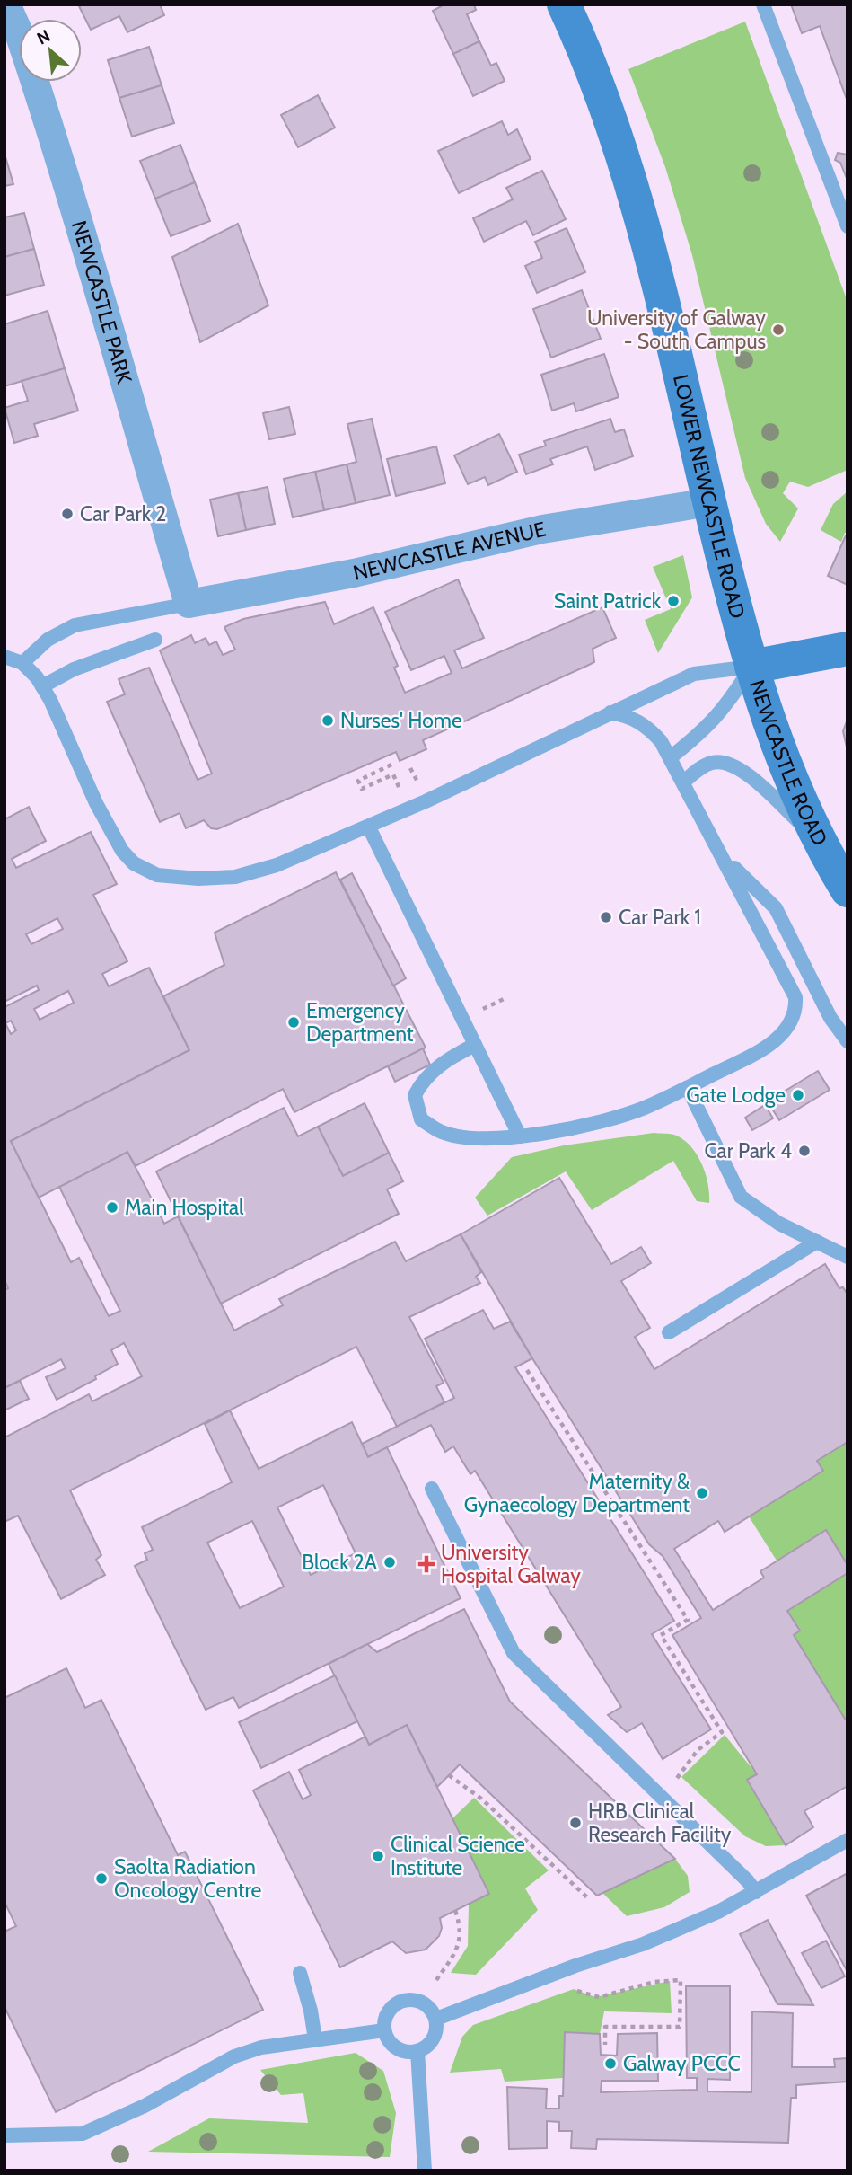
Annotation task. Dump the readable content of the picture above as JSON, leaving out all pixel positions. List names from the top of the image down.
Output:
{
  "streets": {
    "main road": ["LOWER NEWCASTLE ROAD", "NEWCASTLE ROAD"],
    "street": ["NEWCASTLE PARK", "NEWCASTLE AVENUE"]
  },
  "crossings": [
    ["NEWCASTLE PARK", "NEWCASTLE AVENUE"],
    ["LOWER NEWCASTLE ROAD", "NEWCASTLE AVENUE"],
    ["LOWER NEWCASTLE ROAD", "NEWCASTLE ROAD"]
  ],
  "places": {
    "other": [
      "University of Galway - South Campus",
      "Car Park 2",
      "Saint Patrick",
      "Nurses' Home",
      "Car Park 1",
      "Emergency Department",
      "Gate Lodge",
      "Car Park 4",
      "Main Hospital",
      "Maternity & Gynaecology Department",
      "Block 2A",
      "HRB Clinical Research Facility",
      "Clinical Science Institute",
      "Saolta Radiation Oncology Centre",
      "Galway PCCC"
    ],
    "health": ["University Hospital Galway"]
  },
  "north": "top left"
}
